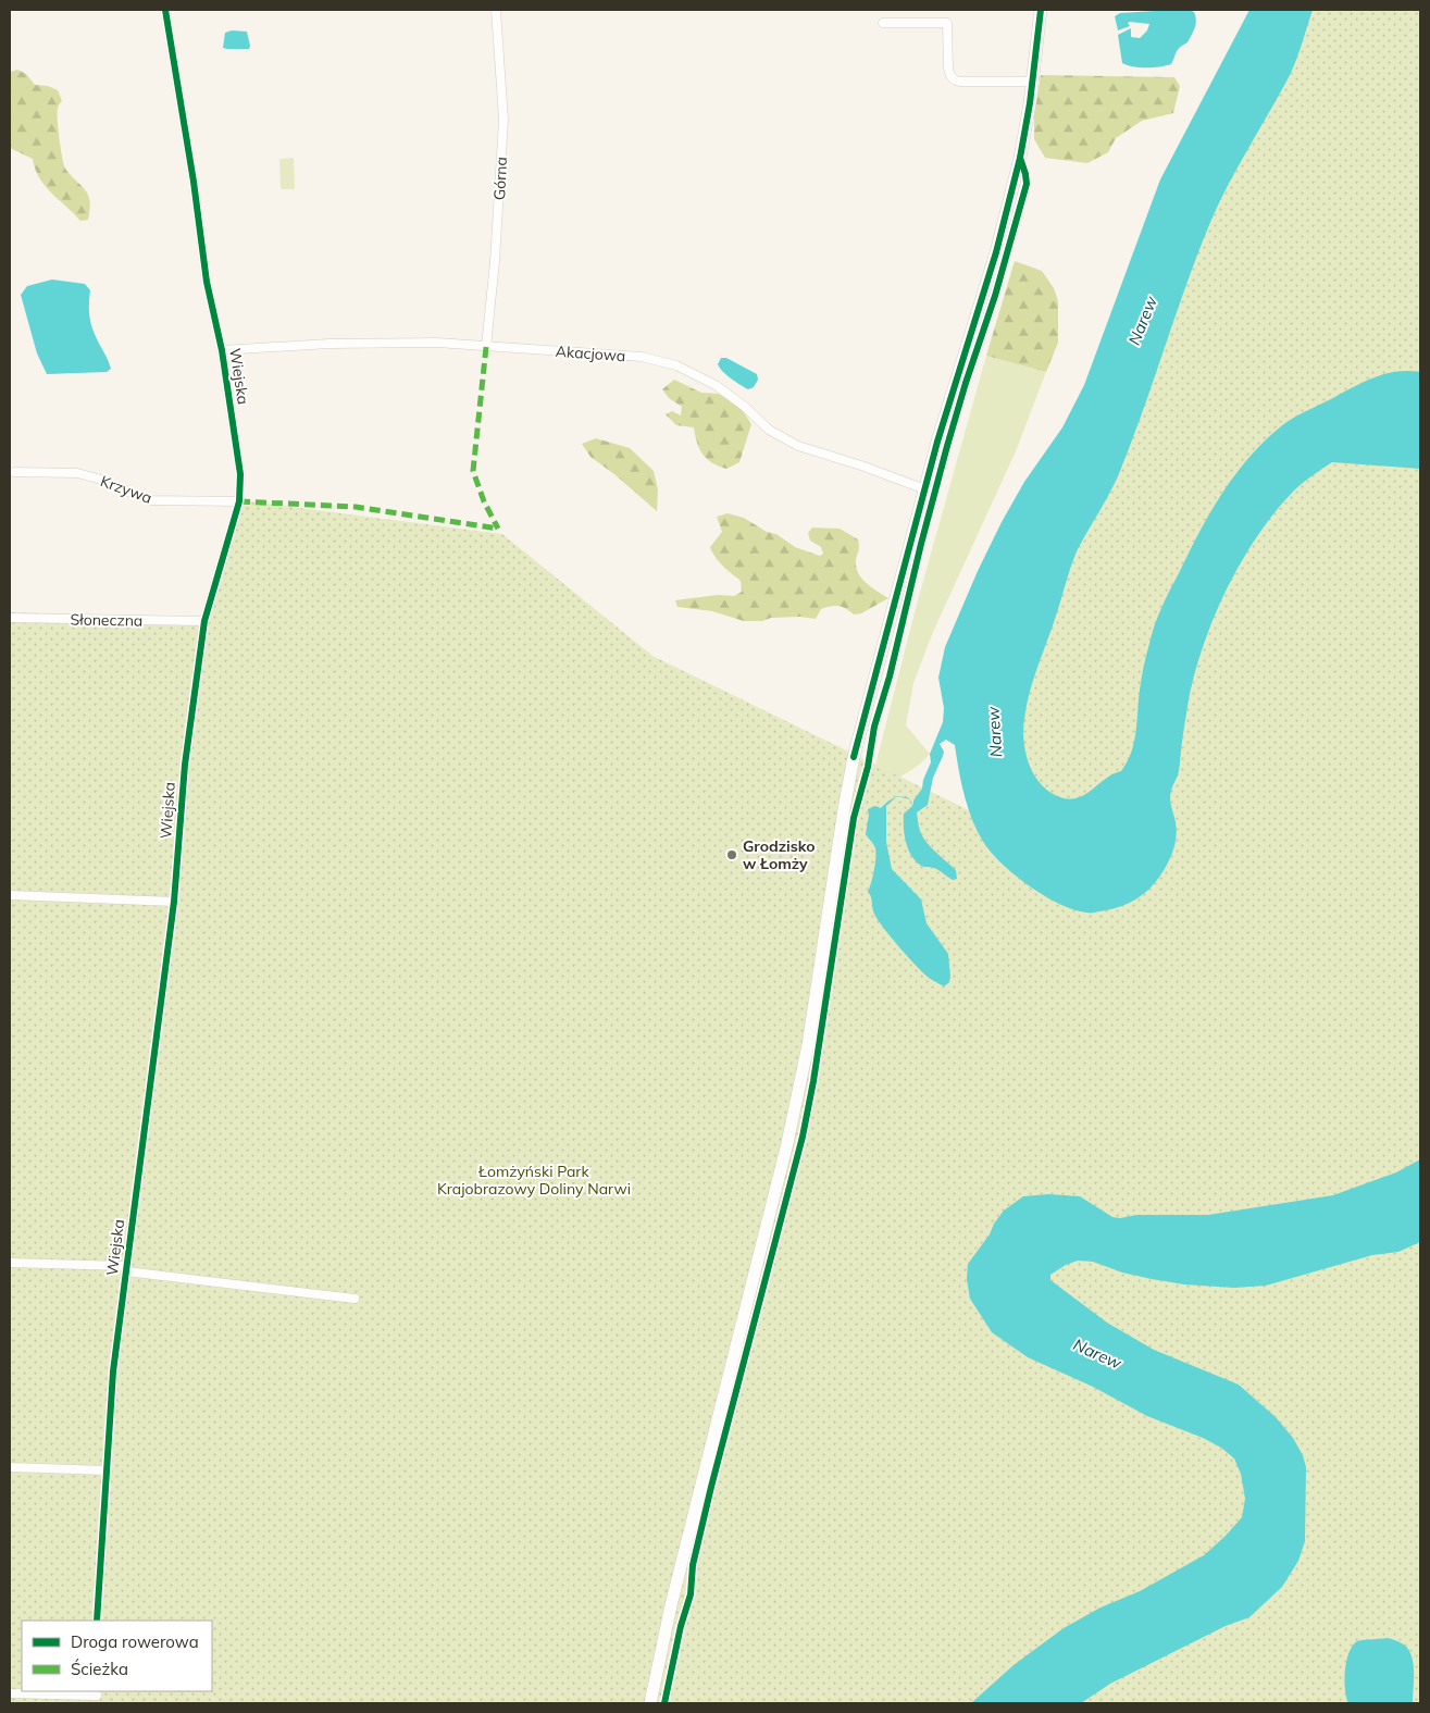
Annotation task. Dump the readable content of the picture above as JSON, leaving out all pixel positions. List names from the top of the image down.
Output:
{
  "streets": {
    "street": [
      "Górna",
      "Akacjowa",
      "Wiejska",
      "Krzywa",
      "Słoneczna"
    ]
  },
  "crossings": [
    ["Górna", "Akacjowa"],
    ["Akacjowa", "Wiejska"],
    ["Wiejska", "Krzywa"],
    ["Wiejska", "Słoneczna"]
  ],
  "water": ["Narew"],
  "parks": ["Łomżyński Park Krajobrazowy Doliny Narwi"],
  "places": ["Grodzisko w Łomży"],
  "legend": ["Droga rowerowa", "Ścieżka"]
}
